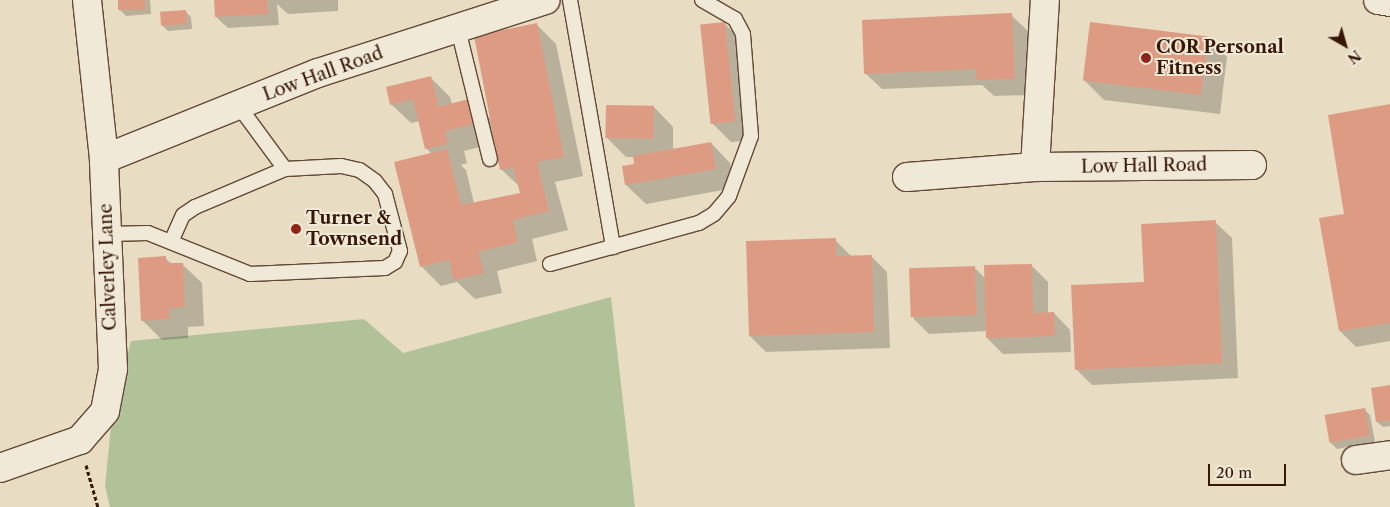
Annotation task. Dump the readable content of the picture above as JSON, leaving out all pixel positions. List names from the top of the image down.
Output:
{
  "streets": {
    "street": ["Low Hall Road", "Calverley Lane"]
  },
  "crossings": [
    ["Low Hall Road", "Calverley Lane"]
  ],
  "places": ["COR Personal Fitness", "Turner & Townsend"],
  "scale_bar": "20 m",
  "north": "bottom right"
}
